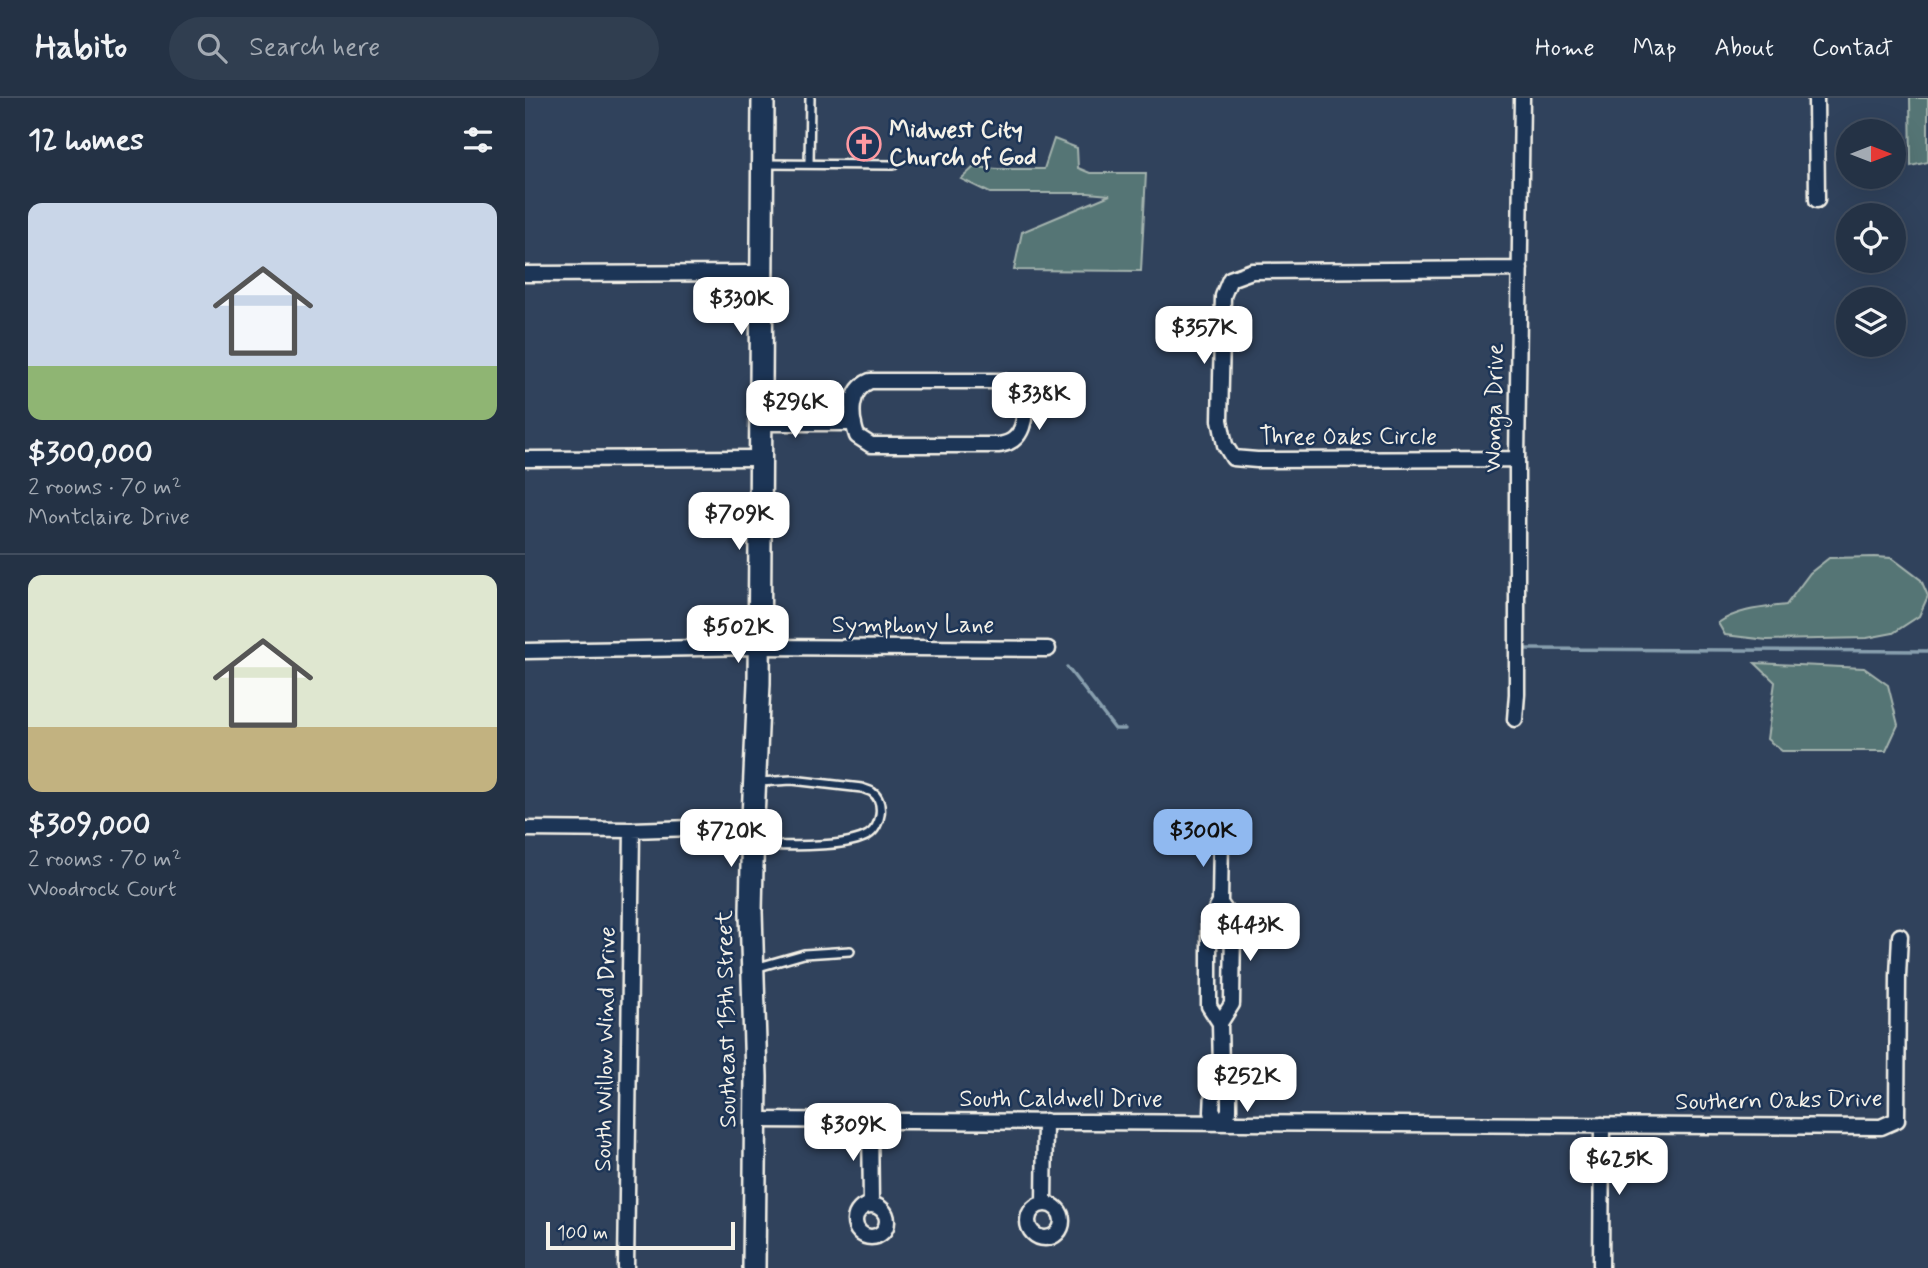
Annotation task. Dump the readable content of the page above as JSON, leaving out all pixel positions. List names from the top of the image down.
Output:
{
  "streets": {
    "main road": ["Southeast 15th Street"],
    "street": [
      "Wonga Drive",
      "Three Oaks Circle",
      "Symphony Lane",
      "South Willow Wind Drive",
      "South Caldwell Drive",
      "Southern Oaks Drive"
    ]
  },
  "crossings": [
    ["Wonga Drive", "Three Oaks Circle"],
    ["Symphony Lane", "Southeast 15th Street"],
    ["Southeast 15th Street", "South Caldwell Drive"],
    ["South Caldwell Drive", "Southern Oaks Drive"]
  ],
  "places": {
    "church": ["Midwest City Church of God"]
  },
  "scale_bar": "100 m",
  "north": "right",
  "page": {
    "header": "Habito",
    "search": "Search here",
    "nav": [
      "Home",
      "Map",
      "About",
      "Contact"
    ],
    "heading": "12 homes",
    "list": [
      {
        "name": "$300,000",
        "note": "2 rooms · 70 m² · Montclaire Drive"
      },
      {
        "name": "$309,000",
        "note": "2 rooms · 70 m² · Woodrock Court"
      }
    ],
    "price": [
      "$330K",
      "$357K",
      "$338K",
      "$296K",
      "$709K",
      "$502K",
      "$720K",
      "$300K",
      "$443K",
      "$252K",
      "$309K",
      "$625K"
    ],
    "scale": "100 m"
  }
}
